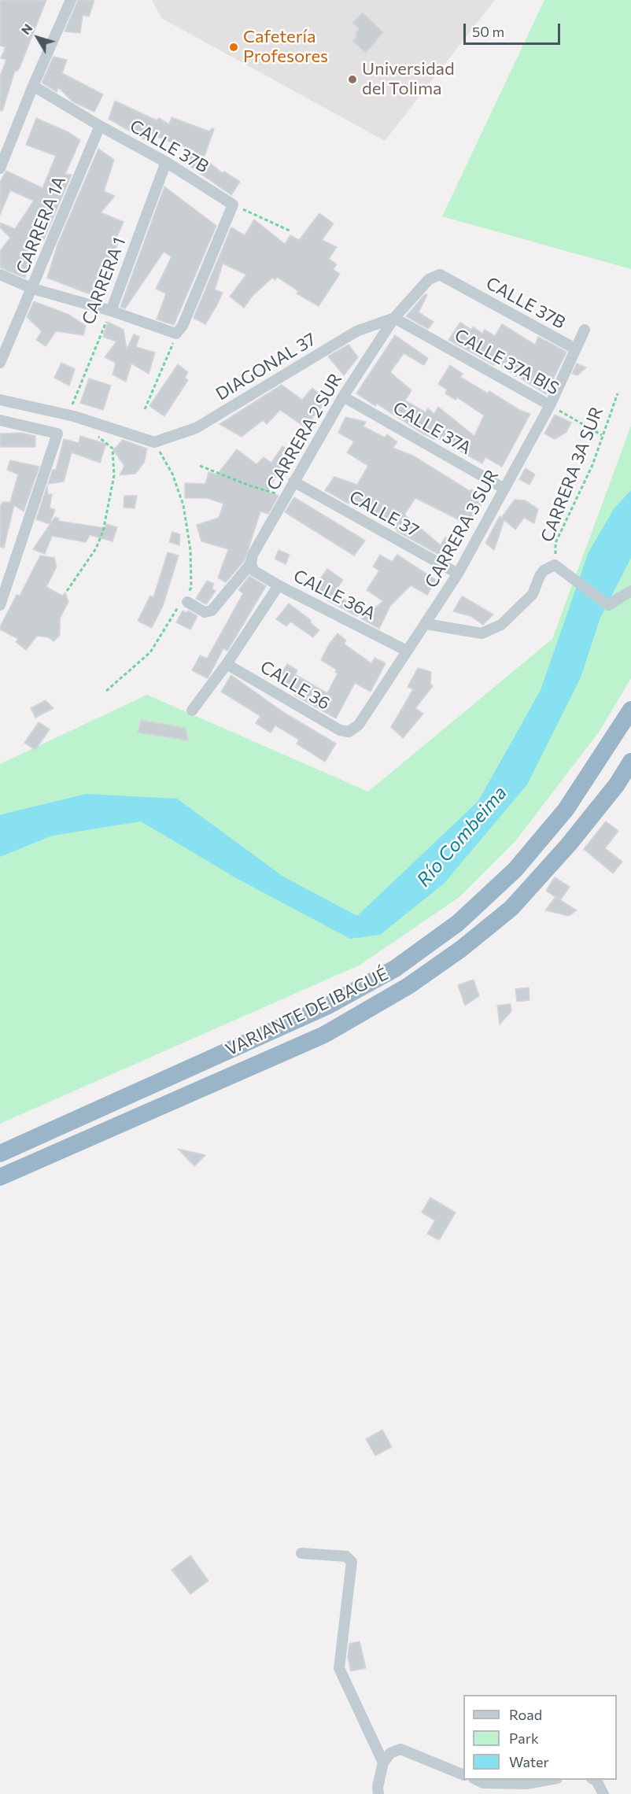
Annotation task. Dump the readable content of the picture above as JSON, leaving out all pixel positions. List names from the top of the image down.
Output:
{
  "streets": {
    "highway": ["VARIANTE DE IBAGUÉ"],
    "street": [
      "CALLE 37B",
      "CARRERA 1A",
      "CARRERA 1",
      "CALLE 37A BIS",
      "DIAGONAL 37",
      "CALLE 37A",
      "CARRERA 2 SUR",
      "CALLE 37",
      "CARRERA 3 SUR",
      "CALLE 36A",
      "CALLE 36"
    ],
    "path": ["CARRERA 3A SUR"]
  },
  "crossings": [
    ["CALLE 37B", "CARRERA 1A"],
    ["CALLE 37B", "CARRERA 1"],
    ["CALLE 37B", "CARRERA 2 SUR"],
    ["CALLE 37B", "CARRERA 3 SUR"],
    ["CALLE 37A BIS", "DIAGONAL 37"],
    ["CALLE 37A BIS", "CARRERA 2 SUR"],
    ["CALLE 37A BIS", "CARRERA 3A SUR"],
    ["CALLE 37A BIS", "CARRERA 3 SUR"],
    ["DIAGONAL 37", "CARRERA 2 SUR"],
    ["CALLE 37A", "CARRERA 2 SUR"],
    ["CALLE 37A", "CARRERA 3 SUR"],
    ["CARRERA 2 SUR", "CALLE 37"],
    ["CARRERA 2 SUR", "CALLE 36A"],
    ["CALLE 37", "CARRERA 3 SUR"],
    ["CARRERA 3 SUR", "CALLE 36A"],
    ["CARRERA 3 SUR", "CALLE 36"]
  ],
  "water": ["Río Combeima"],
  "places": ["Cafetería Profesores", "Universidad del Tolima"],
  "legend": ["Road", "Park", "Water"],
  "scale_bar": "50 m",
  "north": "top left"
}
